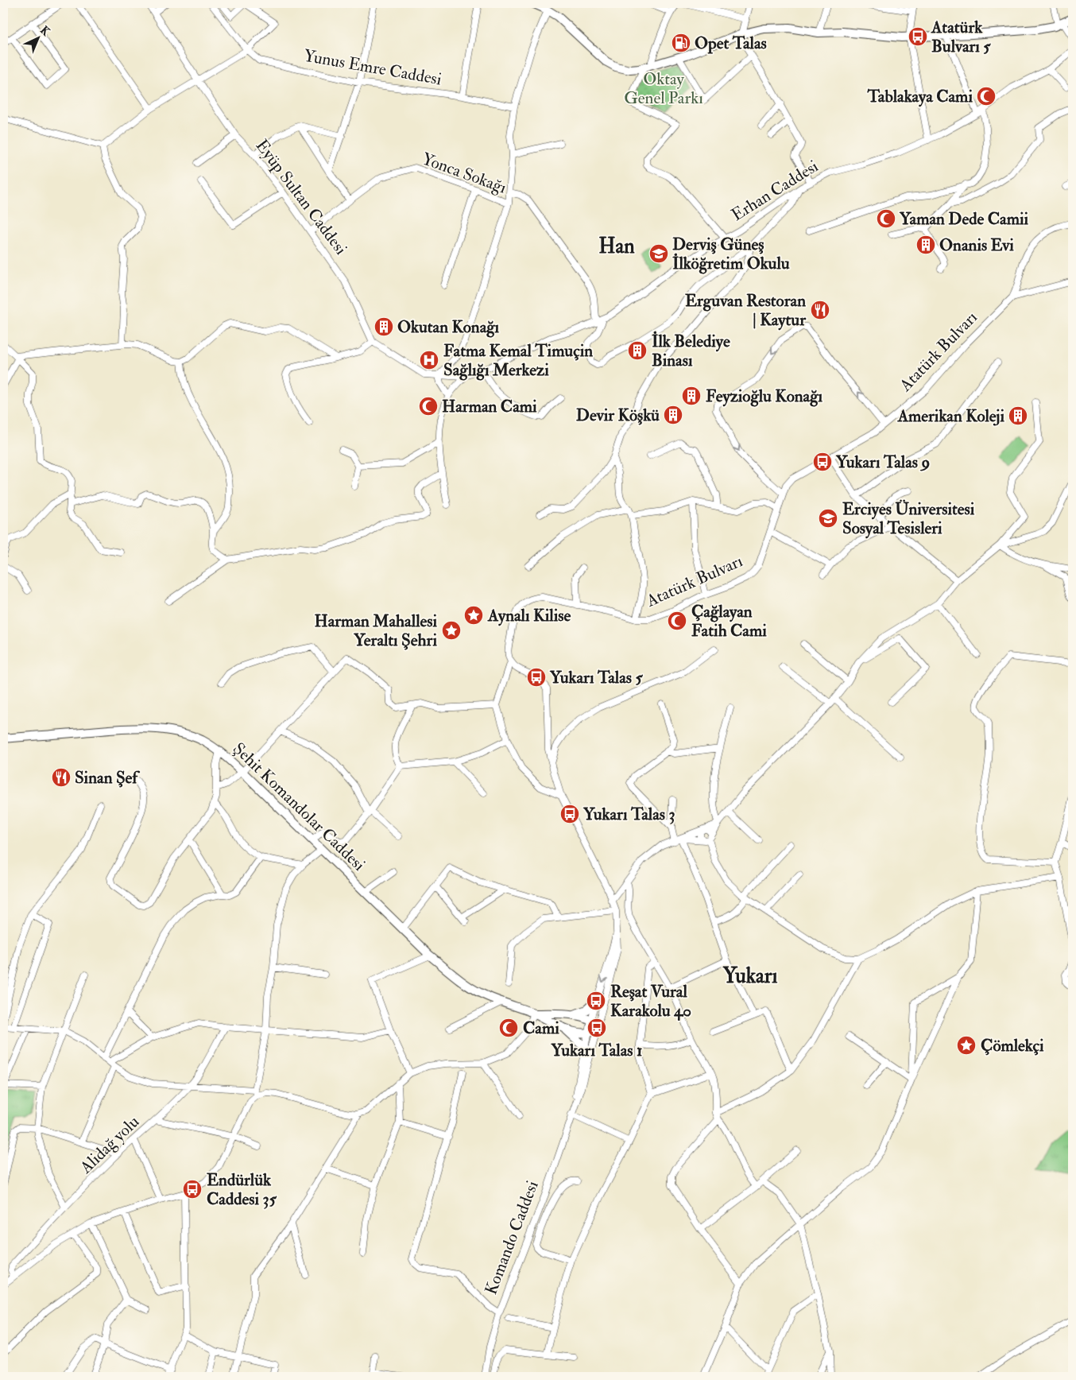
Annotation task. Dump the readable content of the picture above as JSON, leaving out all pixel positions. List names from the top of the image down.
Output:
{
  "streets": {
    "main road": ["Şehit Komandolar Caddesi"],
    "street": [
      "Yunus Emre Caddesi",
      "Yonca Sokağı",
      "Erhan Caddesi",
      "Eyüp Sultan Caddesi",
      "Atatürk Bulvarı",
      "Alidağ yolu",
      "Komando Caddesi"
    ]
  },
  "crossings": [
    ["Yonca Sokağı", "Eyüp Sultan Caddesi"]
  ],
  "districts": ["Han", "Yukarı"],
  "parks": ["Oktay Genel Parkı"],
  "places": {
    "bus stop": [
      "Atatürk Bulvarı 5",
      "Yukarı Talas 9",
      "Yukarı Talas 5",
      "Yukarı Talas 3",
      "Reşat Vural Karakolu 40",
      "Yukarı Talas 1",
      "Endürlük Caddesi 35"
    ],
    "fuel station": ["Opet Talas"],
    "mosque": [
      "Tablakaya Cami",
      "Yaman Dede Camii",
      "Harman Cami",
      "Çağlayan Fatih Cami",
      "Cami"
    ],
    "building": [
      "Onanis Evi",
      "Okutan Konağı",
      "İlk Belediye Binası",
      "Feyzioğlu Konağı",
      "Devir Köşkü",
      "Amerikan Koleji"
    ],
    "school or university": ["Derviş Güneş İlköğretim Okulu", "Erciyes Üniversitesi Sosyal Tesisleri"],
    "restaurant": ["Erguvan Restoran | Kaytur", "Sinan Şef"],
    "hospital": ["Fatma Kemal Timuçin Sağlığı Merkezi"],
    "place": ["Aynalı Kilise", "Harman Mahallesi Yeraltı Şehri", "Çömlekçi"]
  },
  "north": "top right"
}
